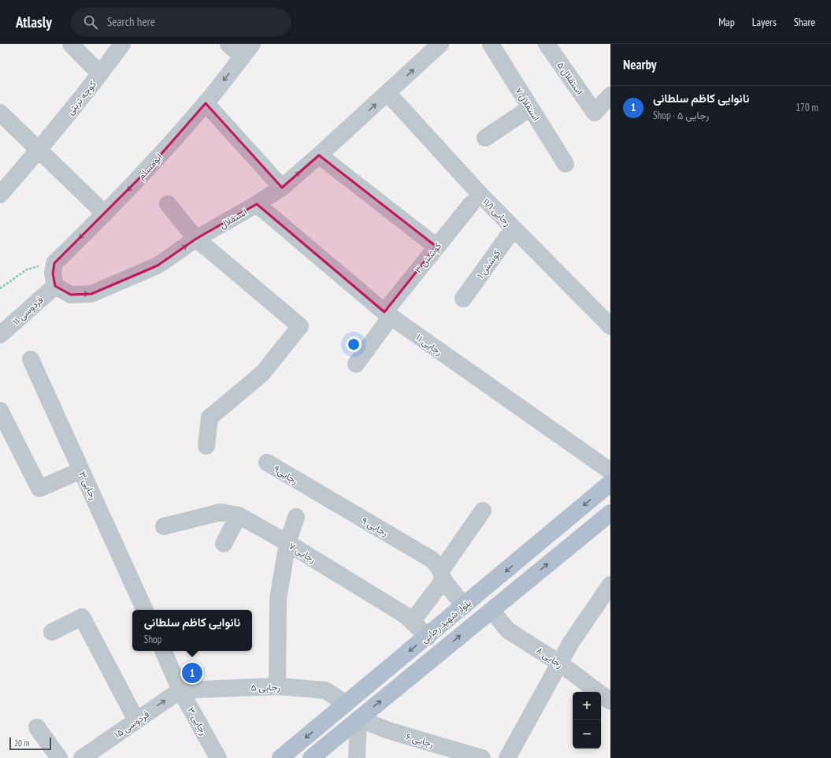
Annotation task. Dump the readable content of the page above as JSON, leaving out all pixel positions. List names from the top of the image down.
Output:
{
  "streets": {
    "main road": ["بلوار شهید رجایی"],
    "street": [
      "استقلال ۵",
      "کوچه تربتی",
      "استقلال ۷",
      "ابومسلم",
      "رجایی ۱۱/۱",
      "استقلال",
      "کوشش ۳",
      "کوشش ۱",
      "فردوسی ۱۱",
      "رجایی ۱۱",
      "رجایی۹",
      "رجایی ۳",
      "رجایی ۹",
      "رجایی ۷",
      "رجایی ۸",
      "رجایی ۵",
      "فردوسی ۱۵",
      "رجایی ۶"
    ]
  },
  "crossings": [
    ["رجایی ۱۱/۱", "استقلال"],
    ["رجایی ۱۱/۱", "کوشش ۱"],
    ["استقلال", "فردوسی ۱۱"],
    ["استقلال", "رجایی ۱۱"],
    ["کوشش ۳", "رجایی ۱۱"],
    ["رجایی۹", "رجایی ۹"],
    ["رجایی ۳", "رجایی ۵"],
    ["رجایی ۳", "فردوسی ۱۵"],
    ["رجایی ۷", "بلوار شهید رجایی"],
    ["بلوار شهید رجایی", "رجایی ۵"],
    ["رجایی ۵", "فردوسی ۱۵"]
  ],
  "one_way": ["ابومسلم", "استقلال", "فردوسی ۱۵"],
  "scale_bar": "20 m",
  "page": {
    "header": "Atlasly",
    "search": "Search here",
    "nav": ["Map", "Layers", "Share"],
    "heading": "Nearby",
    "list": [
      {
        "mark": "1",
        "name": "نانوایی کاظم سلطانی",
        "note": "Shop · رجایی ۵",
        "value": "170 m"
      }
    ],
    "popup": ["نانوایی کاظم سلطانی", "Shop"],
    "pins": "1",
    "map_buttons": ["+", "−"],
    "scale": "20 m"
  }
}
